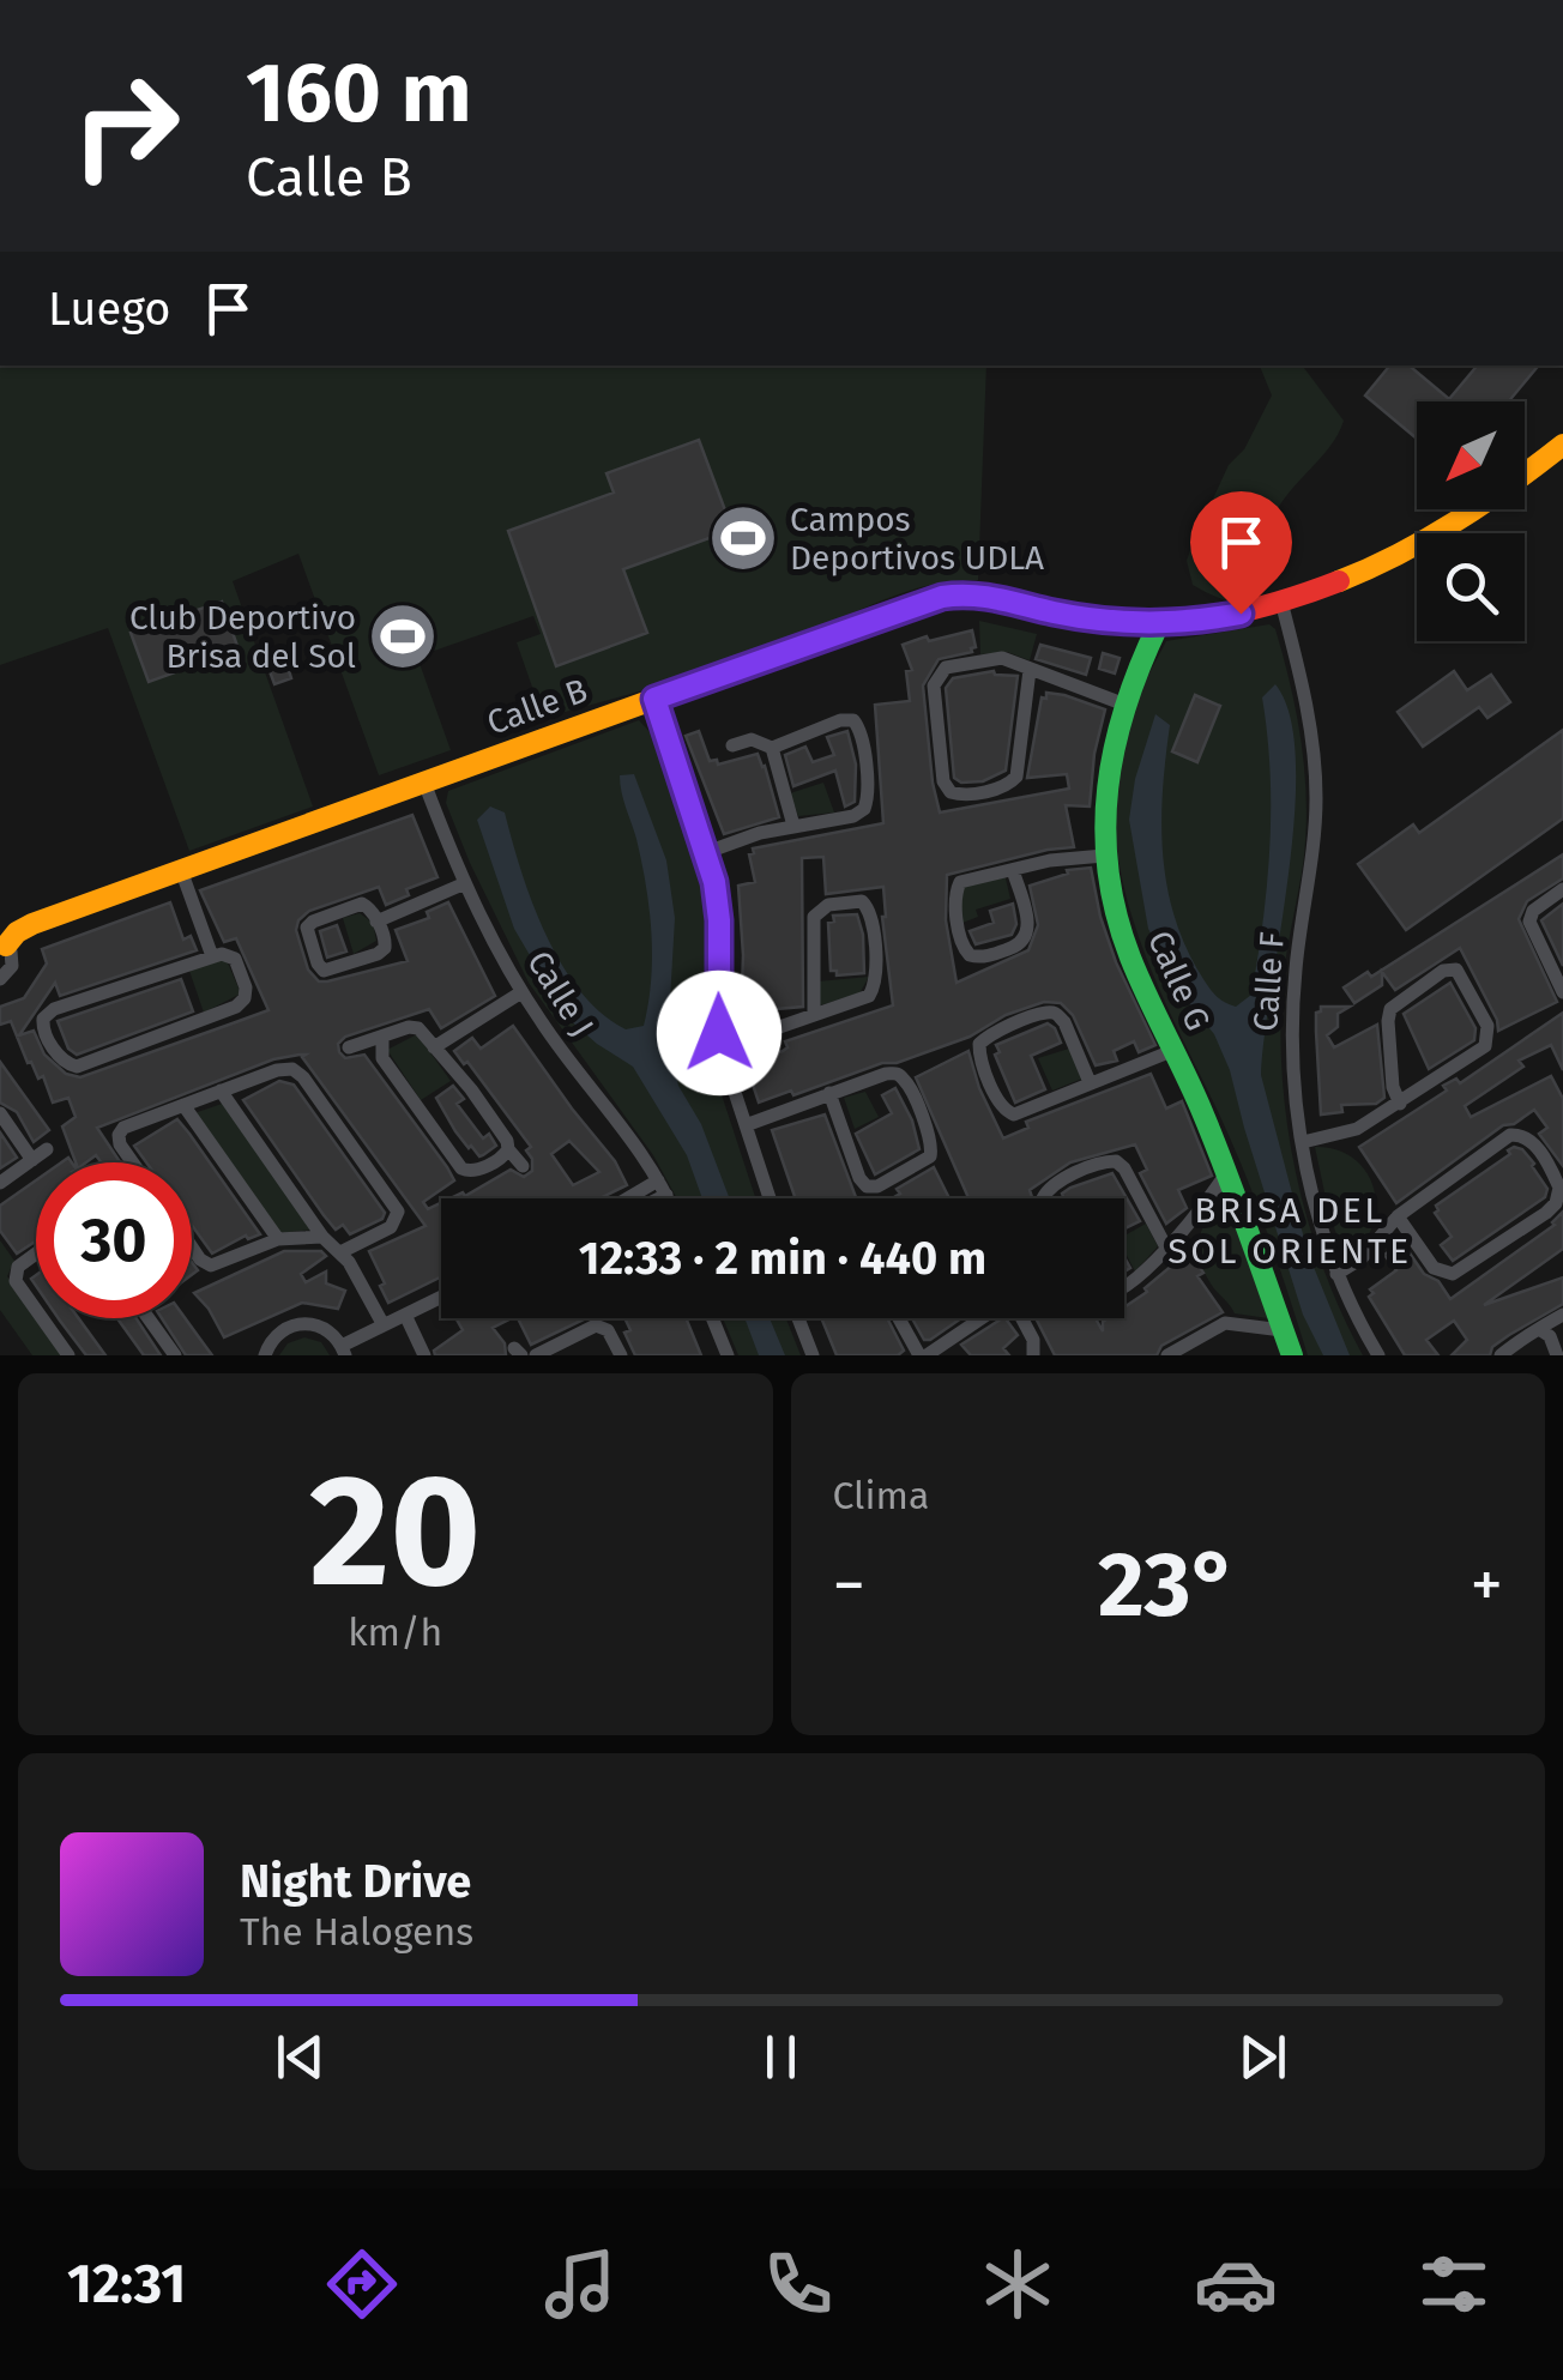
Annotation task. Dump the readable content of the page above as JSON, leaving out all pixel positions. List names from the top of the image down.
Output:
{
  "streets": {
    "street": [
      "Calle B",
      "Calle G",
      "Calle F",
      "Calle J"
    ]
  },
  "crossings": [
    ["Calle B", "Calle G"],
    ["Calle B", "Calle F"],
    ["Calle B", "Calle J"]
  ],
  "districts": ["BRISA DEL SOL ORIENTE"],
  "places": {
    "sports": ["Campos Deportivos UDLA", "Club Deportivo Brisa del Sol"]
  },
  "north": "bottom left",
  "page": {
    "turn": ["160 m", "Calle B"],
    "then": "Luego",
    "limit": "30",
    "trip": "12:33 · 2 min · 440 m",
    "tile": [
      ["20", "km/h"],
      "Clima"
    ],
    "heat": ["−", "23°", "+"],
    "song": ["Night Drive", "The Halogens"],
    "tabs": "12:31"
  }
}
